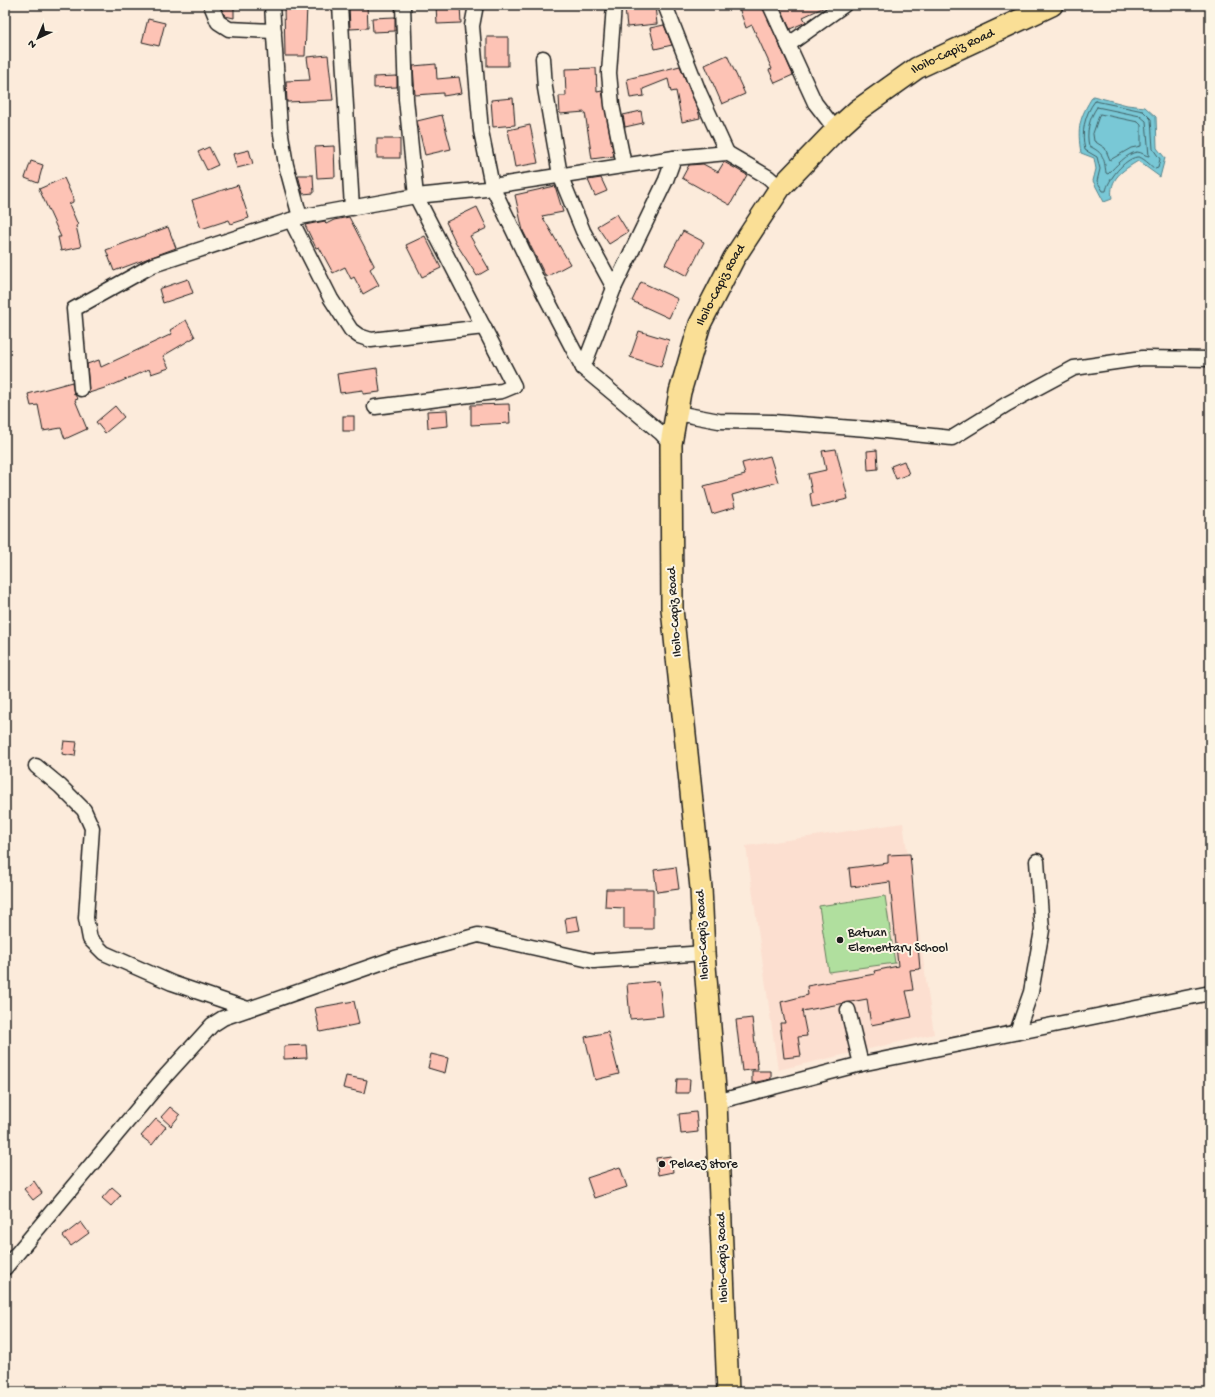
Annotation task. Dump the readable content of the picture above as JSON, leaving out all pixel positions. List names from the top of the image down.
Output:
{
  "streets": {
    "highway": ["Iloilo-Capiz Road"]
  },
  "places": ["Batuan Elementary School", "Pelaez store"],
  "north": "bottom left"
}
